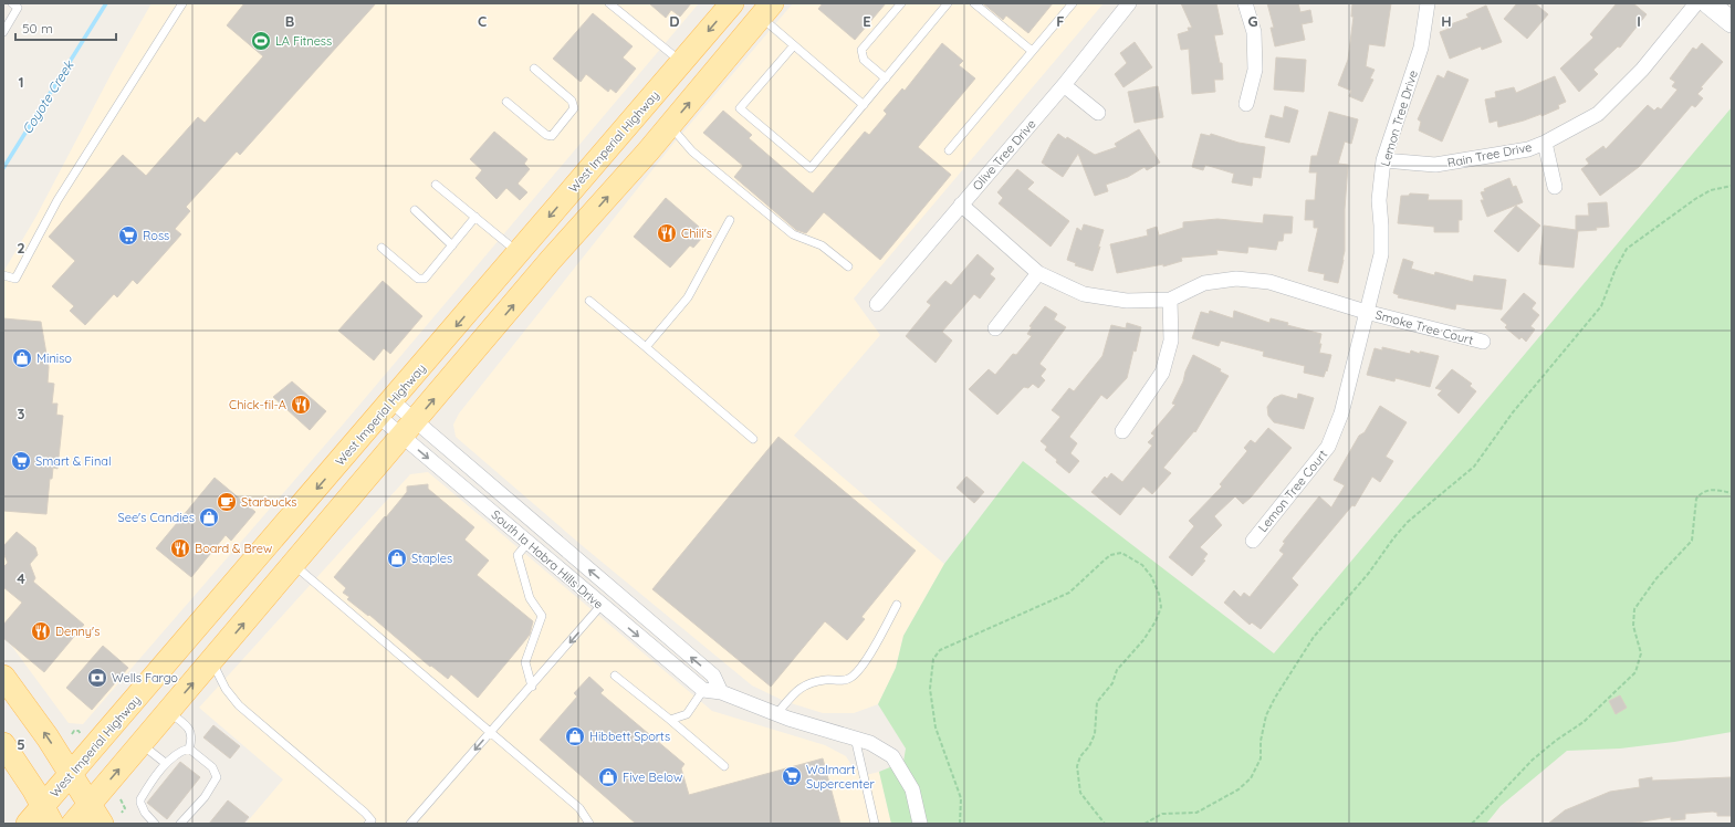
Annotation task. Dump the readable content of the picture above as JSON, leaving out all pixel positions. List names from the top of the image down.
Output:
{
  "streets": {
    "main road": ["West Imperial Highway"],
    "street": [
      "Lemon Tree Drive",
      "Olive Tree Drive",
      "Rain Tree Drive",
      "Smoke Tree Court",
      "Lemon Tree Court",
      "South la Habra Hills Drive"
    ]
  },
  "crossings": [
    ["Lemon Tree Drive", "Rain Tree Drive"],
    ["Lemon Tree Drive", "Smoke Tree Court"],
    ["Lemon Tree Drive", "Lemon Tree Court"],
    ["West Imperial Highway", "South la Habra Hills Drive"],
    ["Smoke Tree Court", "Lemon Tree Court"]
  ],
  "water": ["Coyote Creek"],
  "places": {
    "sports": ["LA Fitness"],
    "restaurant": [
      "Chili's",
      "Chick-fil-A",
      "Board & Brew",
      "Denny's"
    ],
    "supermarket": ["Ross", "Smart & Final", "Walmart Supercenter"],
    "shop": [
      "Miniso",
      "See's Candies",
      "Staples",
      "Hibbett Sports",
      "Five Below"
    ],
    "cafe": ["Starbucks"],
    "bank": ["Wells Fargo"]
  },
  "scale_bar": "50 m",
  "grid": {
    "columns": [
      "B",
      "C",
      "D",
      "E",
      "F",
      "G",
      "H",
      "I"
    ],
    "rows": [
      "1",
      "2",
      "3",
      "4",
      "5"
    ]
  }
}
